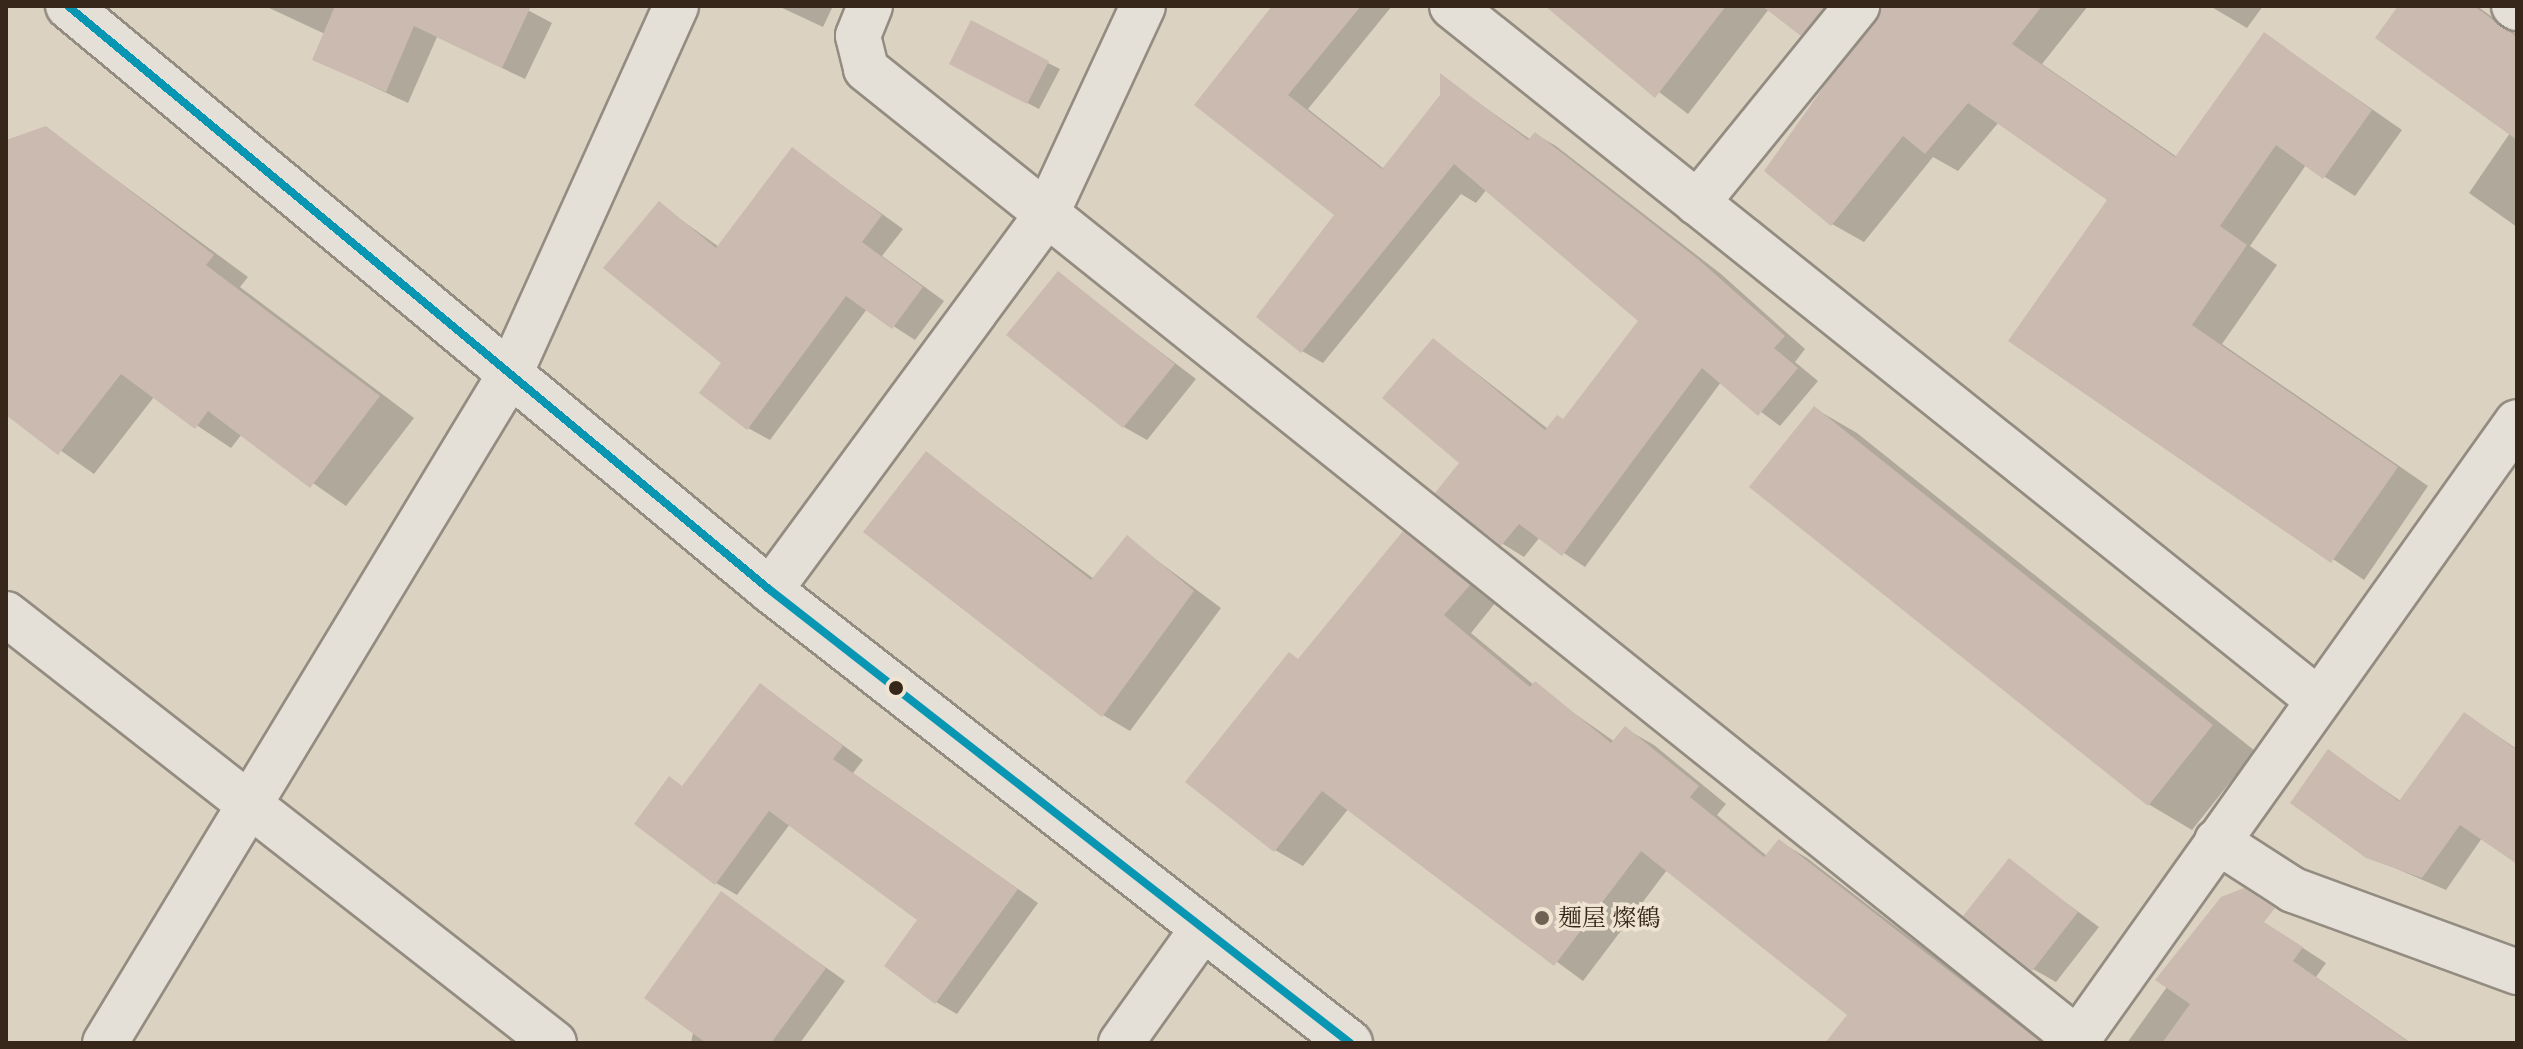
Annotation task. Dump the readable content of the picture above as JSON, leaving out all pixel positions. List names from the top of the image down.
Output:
{
  "places": ["麺屋 燦鶴"]
}
